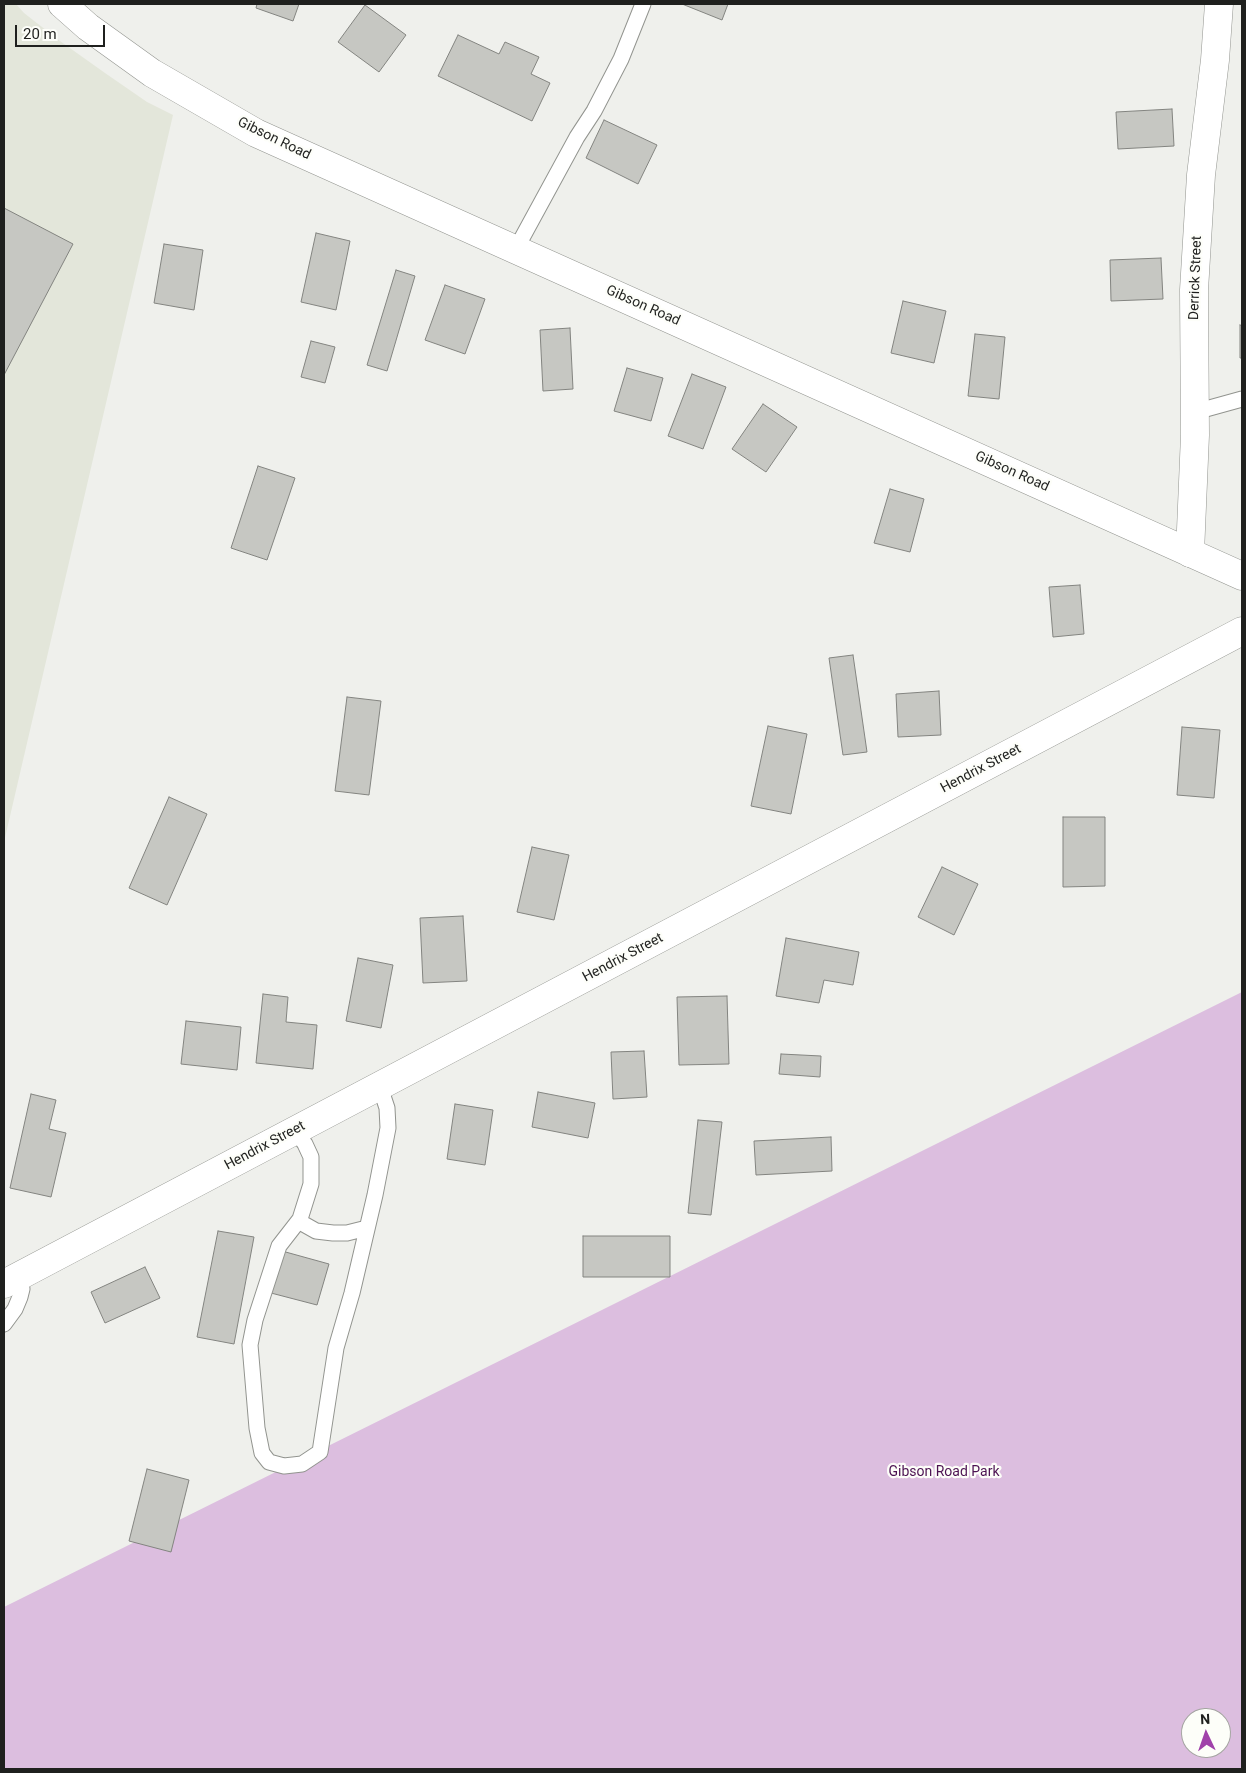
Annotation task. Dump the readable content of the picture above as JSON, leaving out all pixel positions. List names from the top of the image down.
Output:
{
  "streets": {
    "street": ["Gibson Road", "Derrick Street", "Hendrix Street"]
  },
  "crossings": [
    ["Gibson Road", "Derrick Street"]
  ],
  "parks": ["Gibson Road Park"],
  "scale_bar": "20 m",
  "north": "top"
}
